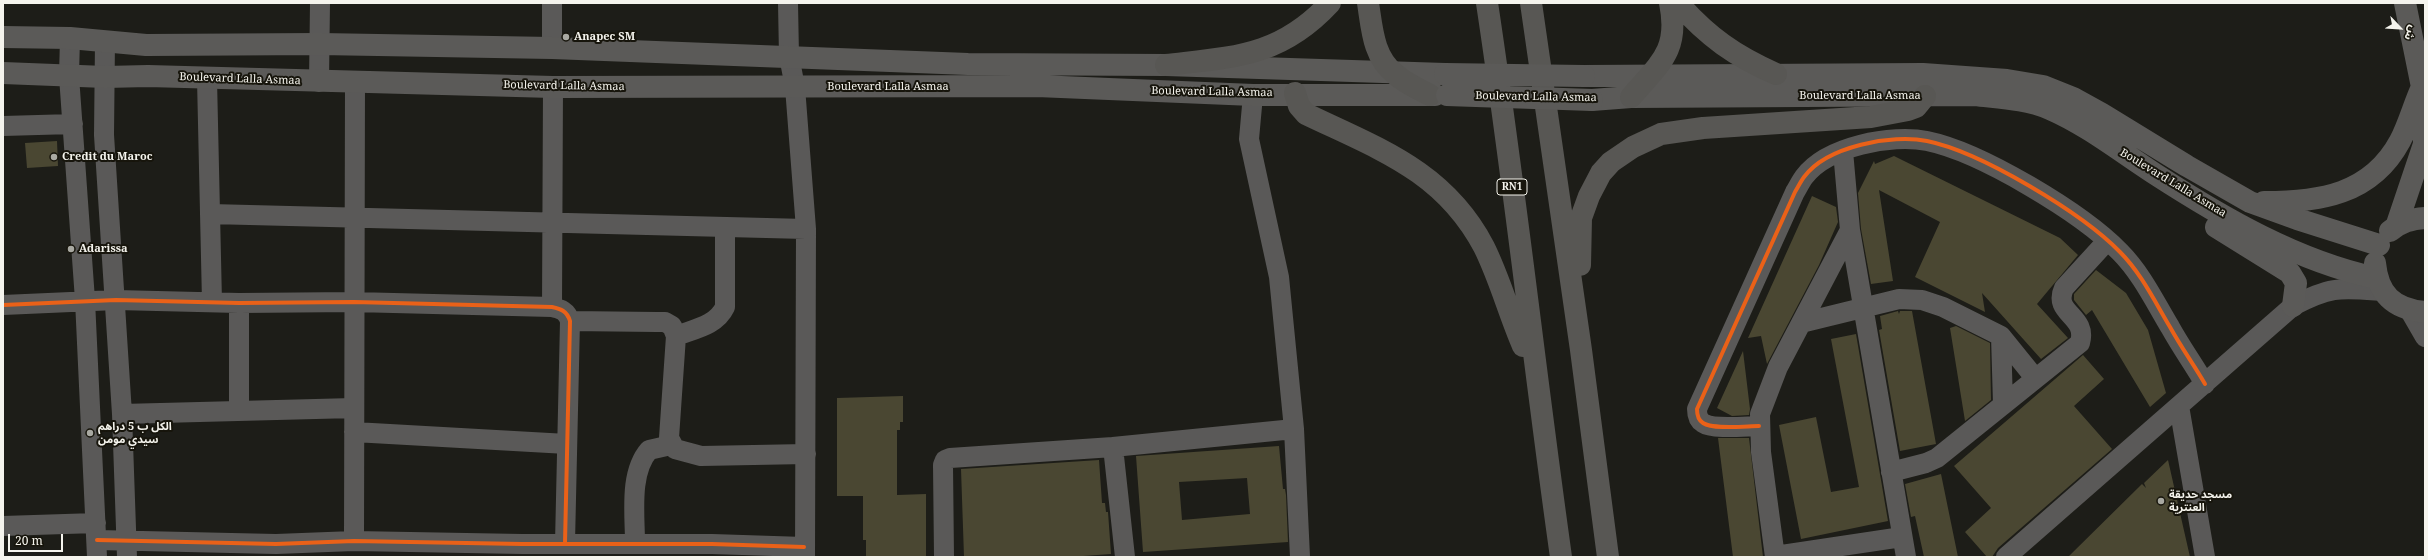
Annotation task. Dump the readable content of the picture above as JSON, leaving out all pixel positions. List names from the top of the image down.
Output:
{
  "streets": {
    "highway": ["RN1"],
    "main road": ["Boulevard Lalla Asmaa"]
  },
  "places": [
    "Anapec SM",
    "Credit du Maroc",
    "Adarissa",
    "الكل ب 5 دراهم سيدي مومن",
    "مسجد حديقة العنترية"
  ],
  "scale_bar": "20 m",
  "north": "bottom right"
}
